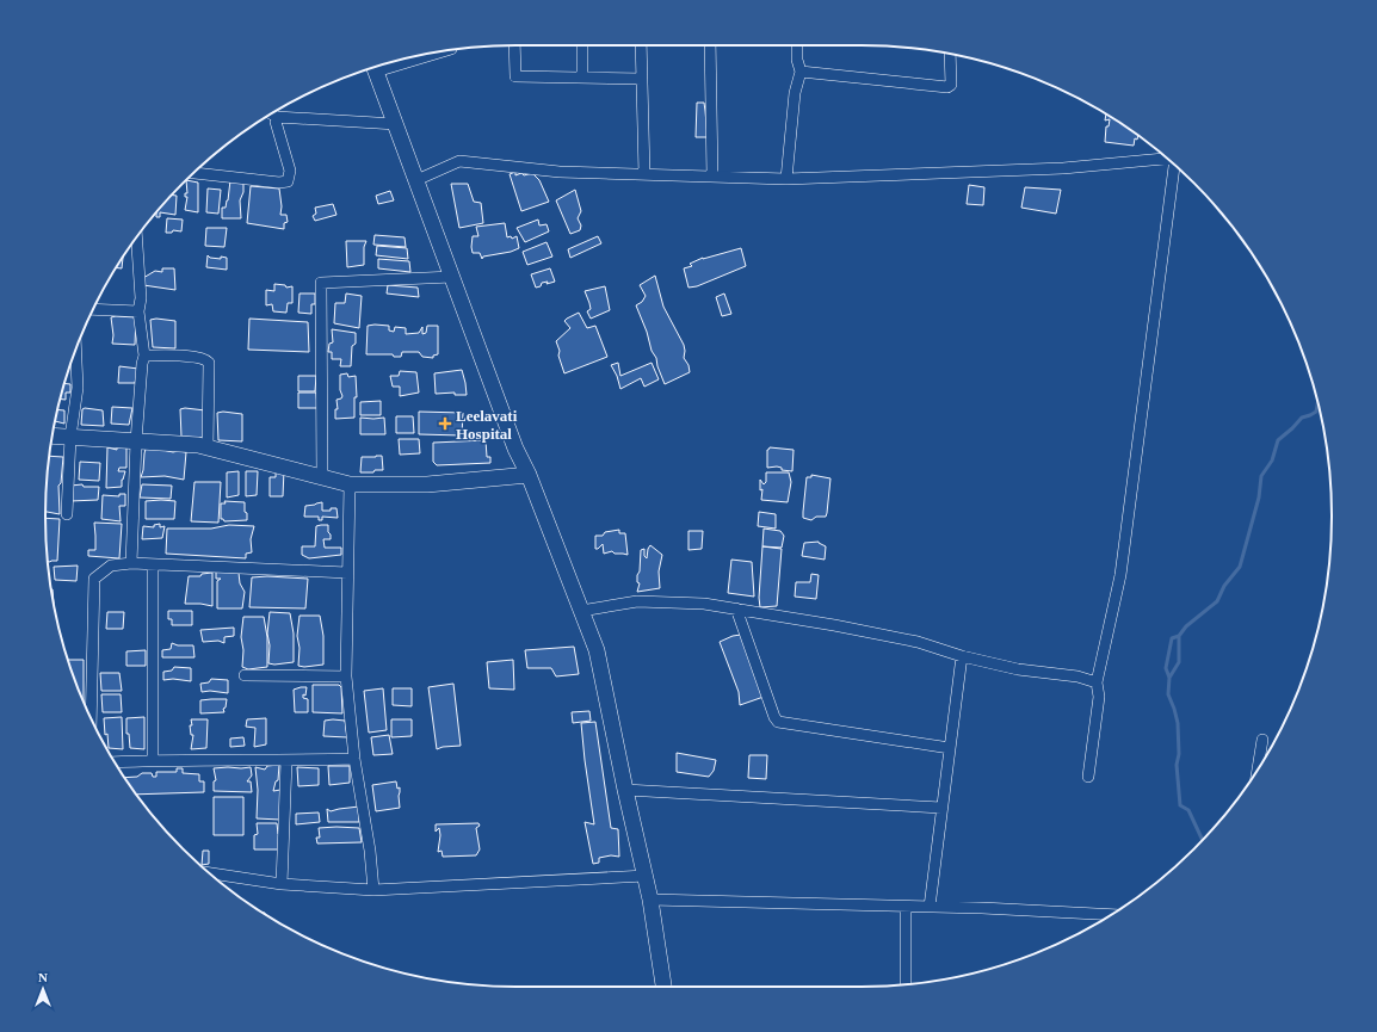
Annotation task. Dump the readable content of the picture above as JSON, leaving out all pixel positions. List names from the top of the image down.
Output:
{
  "places": {
    "health": ["Leelavati Hospital"]
  },
  "north": "top"
}
